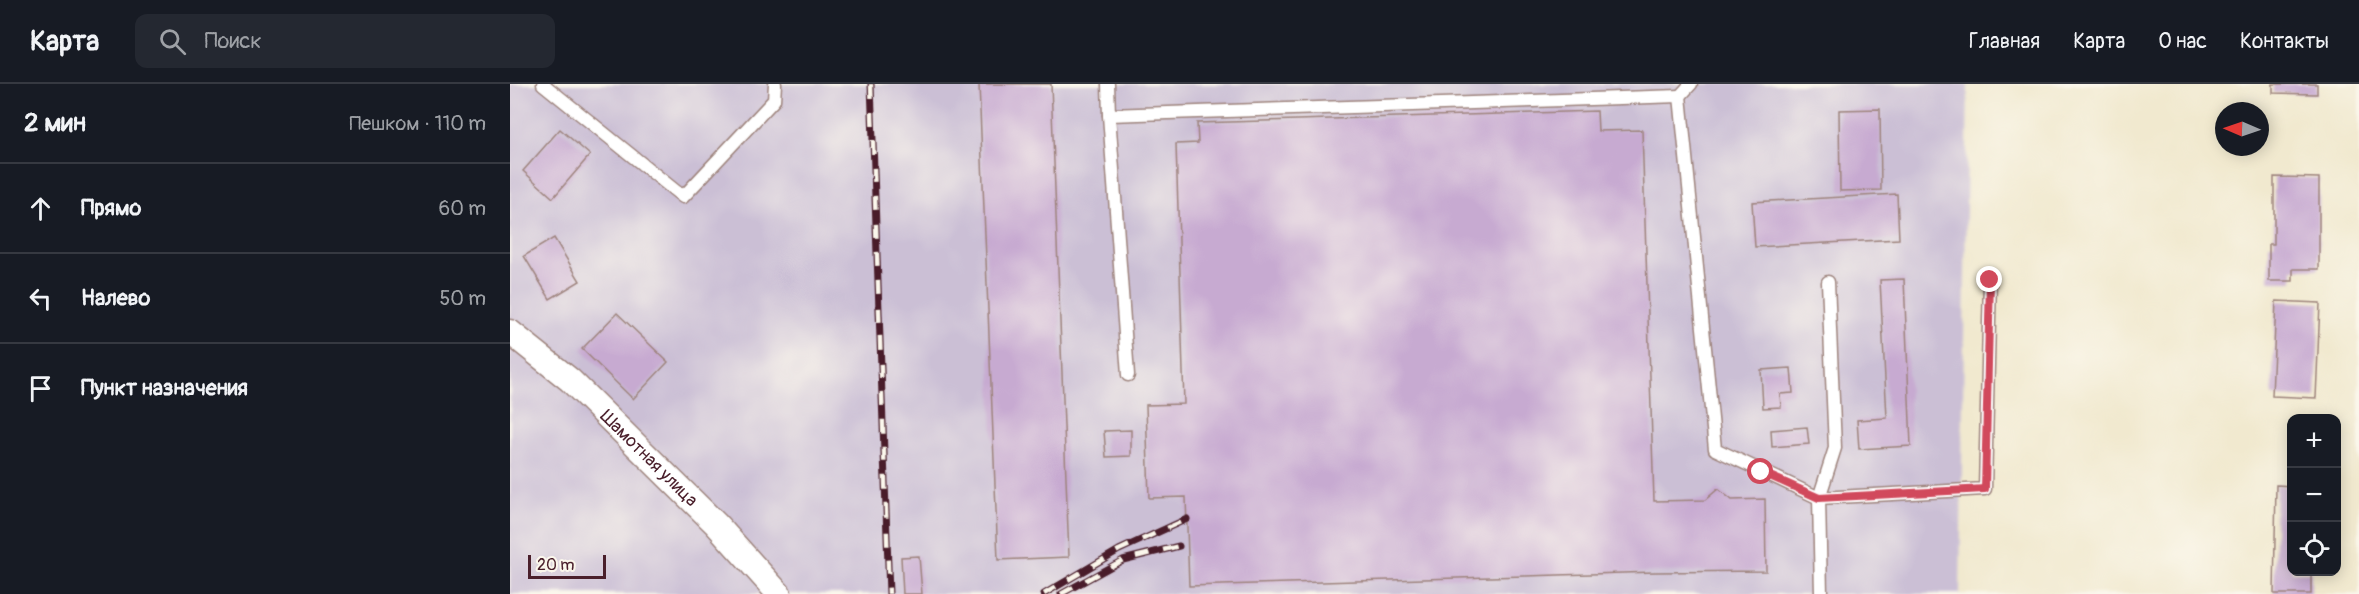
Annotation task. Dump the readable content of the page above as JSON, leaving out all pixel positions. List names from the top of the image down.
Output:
{
  "streets": {
    "street": ["Шамотная улица"]
  },
  "scale_bar": "20 m",
  "north": "left",
  "page": {
    "header": "Карта",
    "search": "Поиск",
    "nav": [
      "Главная",
      "Карта",
      "О нас",
      "Контакты"
    ],
    "heading": ["2 мин", "Пешком · 110 m"],
    "list": [
      ["Прямо", "60 m"],
      ["Налево", "50 m"],
      "Пункт назначения"
    ],
    "map_buttons": ["+", "−"],
    "scale": "20 m"
  }
}
